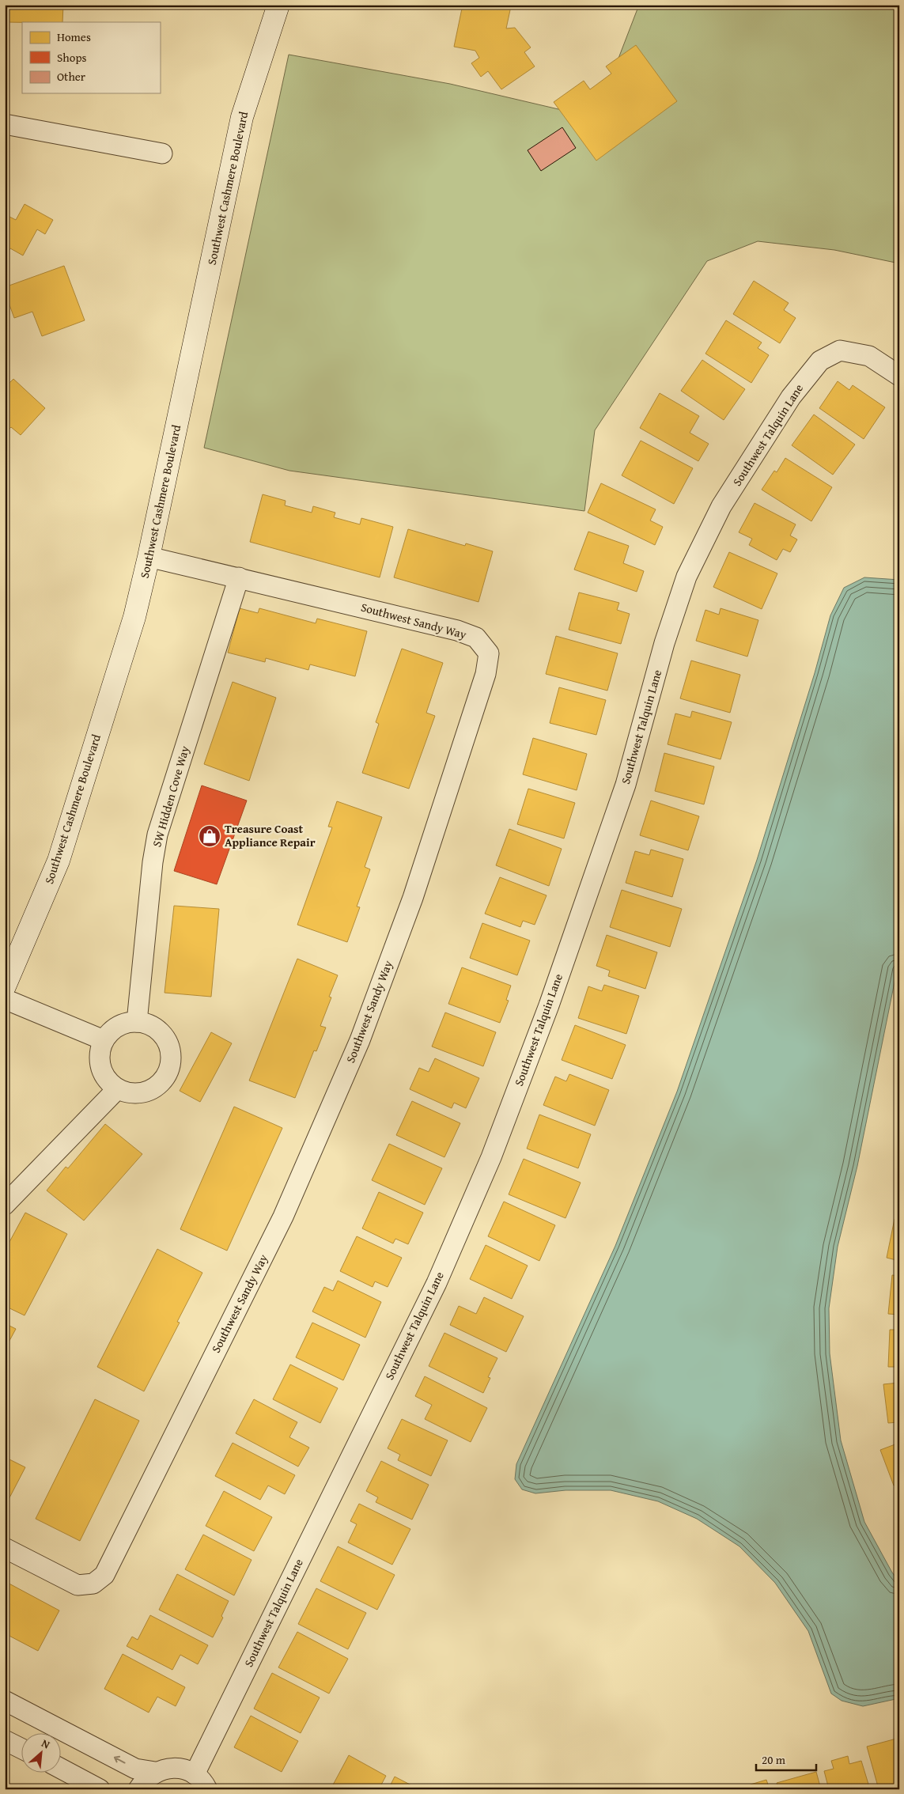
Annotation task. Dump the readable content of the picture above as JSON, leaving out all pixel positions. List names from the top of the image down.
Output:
{
  "streets": {
    "street": [
      "Southwest Cashmere Boulevard",
      "Southwest Talquin Lane",
      "Southwest Sandy Way",
      "SW Hidden Cove Way"
    ]
  },
  "crossings": [
    ["Southwest Cashmere Boulevard", "Southwest Sandy Way"],
    ["Southwest Sandy Way", "SW Hidden Cove Way"]
  ],
  "places": {
    "shop": ["Treasure Coast Appliance Repair"]
  },
  "legend": ["Homes", "Shops", "Other"],
  "scale_bar": "20 m",
  "north": "top right"
}
